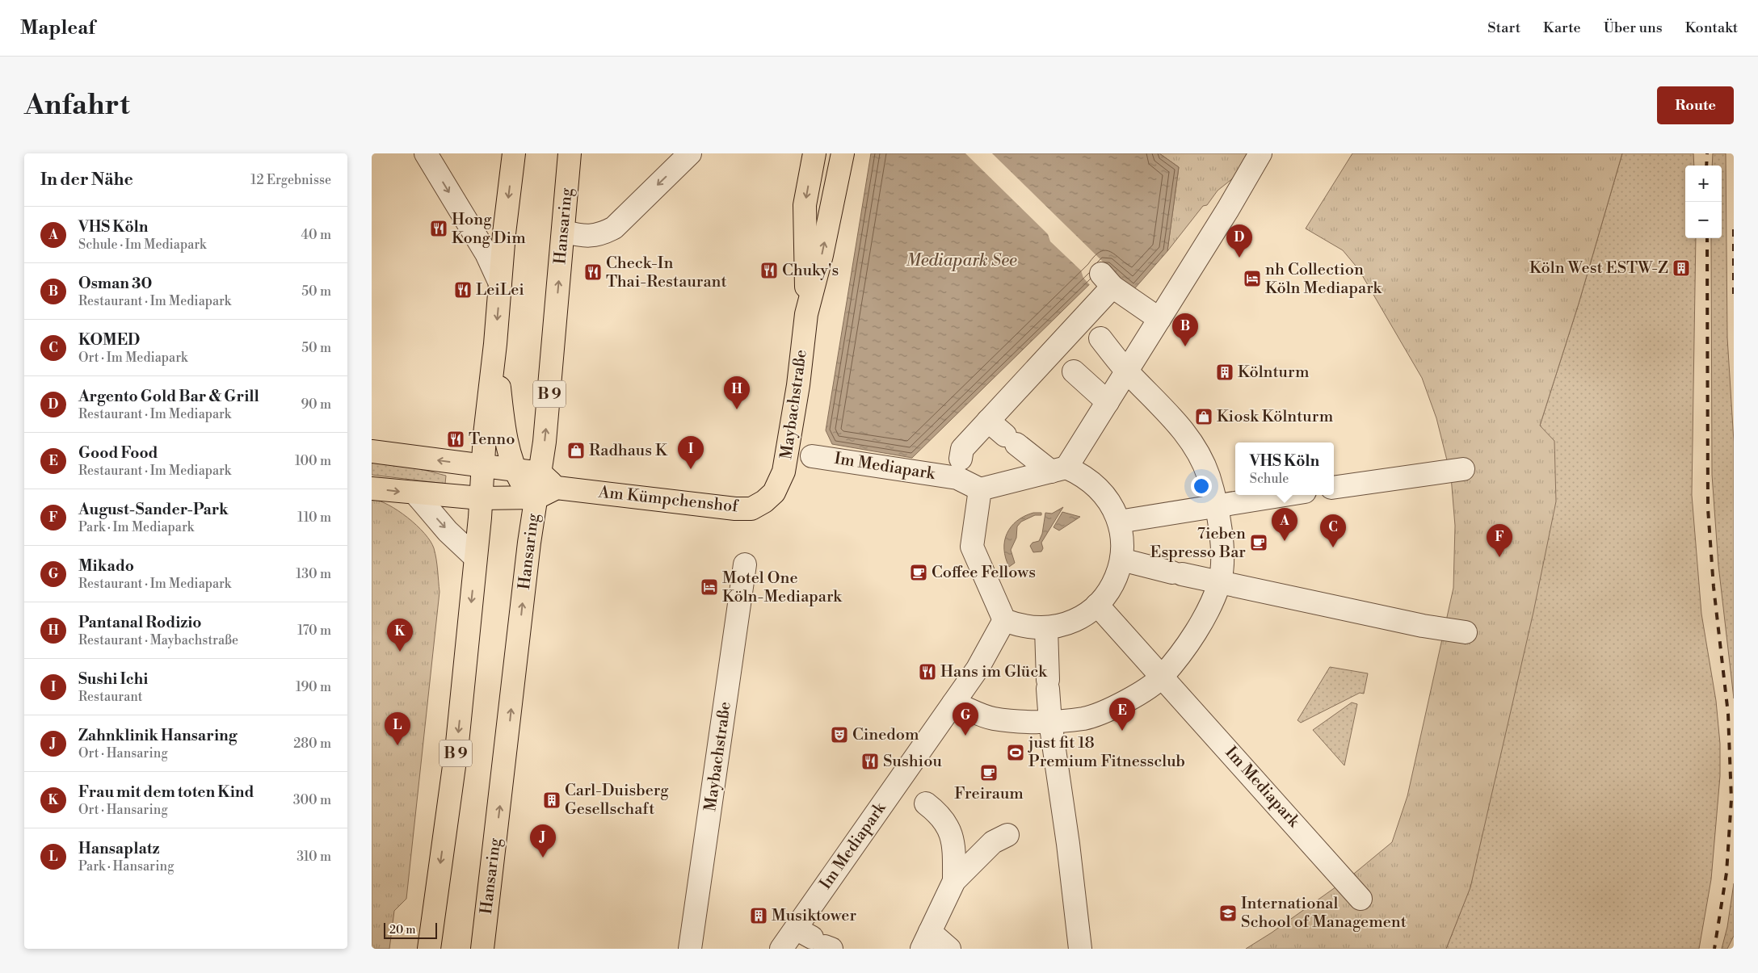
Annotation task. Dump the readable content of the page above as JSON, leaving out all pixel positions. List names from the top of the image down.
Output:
{
  "streets": {
    "main road": [
      "Hansaring",
      "B 9",
      "Maybachstraße",
      "Am Kümpchenshof"
    ],
    "street": ["Im Mediapark"]
  },
  "crossings": [
    ["Hansaring", "B 9"],
    ["Hansaring", "Am Kümpchenshof"],
    ["B 9", "Am Kümpchenshof"],
    ["Maybachstraße", "Am Kümpchenshof"]
  ],
  "water": ["Mediapark See"],
  "places": {
    "restaurant": [
      "Hong Kong Dim",
      "Chuky's",
      "Check-In Thai-Restaurant",
      "LeiLei",
      "Tenno",
      "Hans im Glück",
      "Sushiou"
    ],
    "building": [
      "Köln West ESTW-Z",
      "Kölnturm",
      "Carl-Duisberg Gesellschaft",
      "Musiktower"
    ],
    "hotel": ["nh Collection Köln Mediapark", "Motel One Köln-Mediapark"],
    "shop": ["Kiosk Kölnturm", "Radhaus K"],
    "cafe": ["7ieben Espresso Bar", "Coffee Fellows", "Freiraum"],
    "theatre": ["Cinedom"],
    "sports": ["just fit 18 Premium Fitnessclub"],
    "school or university": ["International School of Management"]
  },
  "scale_bar": "20 m",
  "page": {
    "header": "Mapleaf",
    "nav": [
      "Start",
      "Karte",
      "Über uns",
      "Kontakt"
    ],
    "buttons": "Route",
    "title": "Anfahrt",
    "heading": ["In der Nähe", "12 Ergebnisse"],
    "map_buttons": ["+", "−"],
    "list": [
      {
        "mark": "A",
        "name": "VHS Köln",
        "note": "Schule · Im Mediapark",
        "value": "40 m"
      },
      {
        "mark": "B",
        "name": "Osman 30",
        "note": "Restaurant · Im Mediapark",
        "value": "50 m"
      },
      {
        "mark": "C",
        "name": "KOMED",
        "note": "Ort · Im Mediapark",
        "value": "50 m"
      },
      {
        "mark": "D",
        "name": "Argento Gold Bar & Grill",
        "note": "Restaurant · Im Mediapark",
        "value": "90 m"
      },
      {
        "mark": "E",
        "name": "Good Food",
        "note": "Restaurant · Im Mediapark",
        "value": "100 m"
      },
      {
        "mark": "F",
        "name": "August-Sander-Park",
        "note": "Park · Im Mediapark",
        "value": "110 m"
      },
      {
        "mark": "G",
        "name": "Mikado",
        "note": "Restaurant · Im Mediapark",
        "value": "130 m"
      },
      {
        "mark": "H",
        "name": "Pantanal Rodizio",
        "note": "Restaurant · Maybachstraße",
        "value": "170 m"
      },
      {
        "mark": "I",
        "name": "Sushi Ichi",
        "note": "Restaurant",
        "value": "190 m"
      },
      {
        "mark": "J",
        "name": "Zahnklinik Hansaring",
        "note": "Ort · Hansaring",
        "value": "280 m"
      },
      {
        "mark": "K",
        "name": "Frau mit dem toten Kind",
        "note": "Ort · Hansaring",
        "value": "300 m"
      },
      {
        "mark": "L",
        "name": "Hansaplatz",
        "note": "Park · Hansaring",
        "value": "310 m"
      }
    ],
    "pins": [
      "D",
      "B",
      "H",
      "I",
      "A",
      "C",
      "F",
      "K",
      "E",
      "G",
      "L",
      "J"
    ],
    "popup": ["VHS Köln", "Schule"],
    "scale": "20 m"
  }
}
